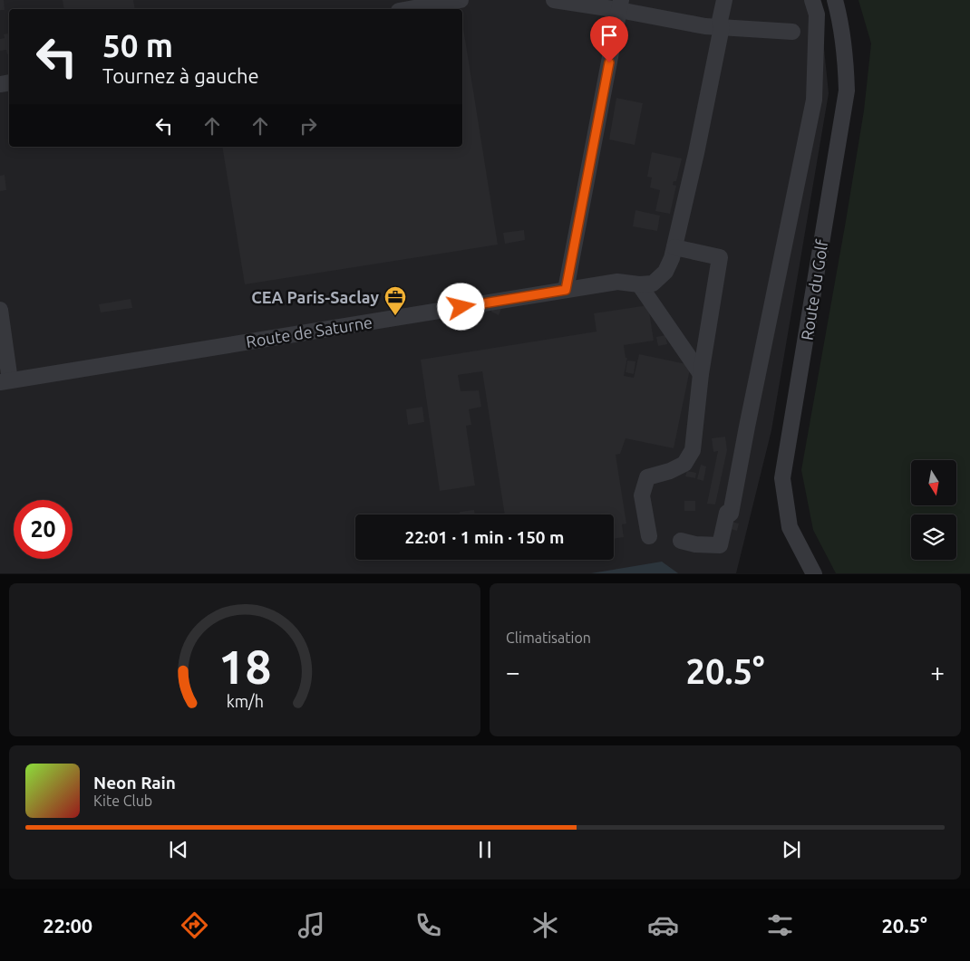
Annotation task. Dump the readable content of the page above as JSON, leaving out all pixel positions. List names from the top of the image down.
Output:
{
  "streets": {
    "street": ["Route du Golf", "Route de Saturne"]
  },
  "places": {
    "office": ["CEA Paris-Saclay"]
  },
  "north": "bottom",
  "page": {
    "turn": ["50 m", "Tournez à gauche"],
    "limit": "20",
    "trip": "22:01 · 1 min · 150 m",
    "tile": "Climatisation",
    "heat": ["−", "20.5°", "+"],
    "song": ["Neon Rain", "Kite Club"],
    "tabs": ["22:00", "20.5°"],
    "gauge": ["18", "km/h"]
  }
}
